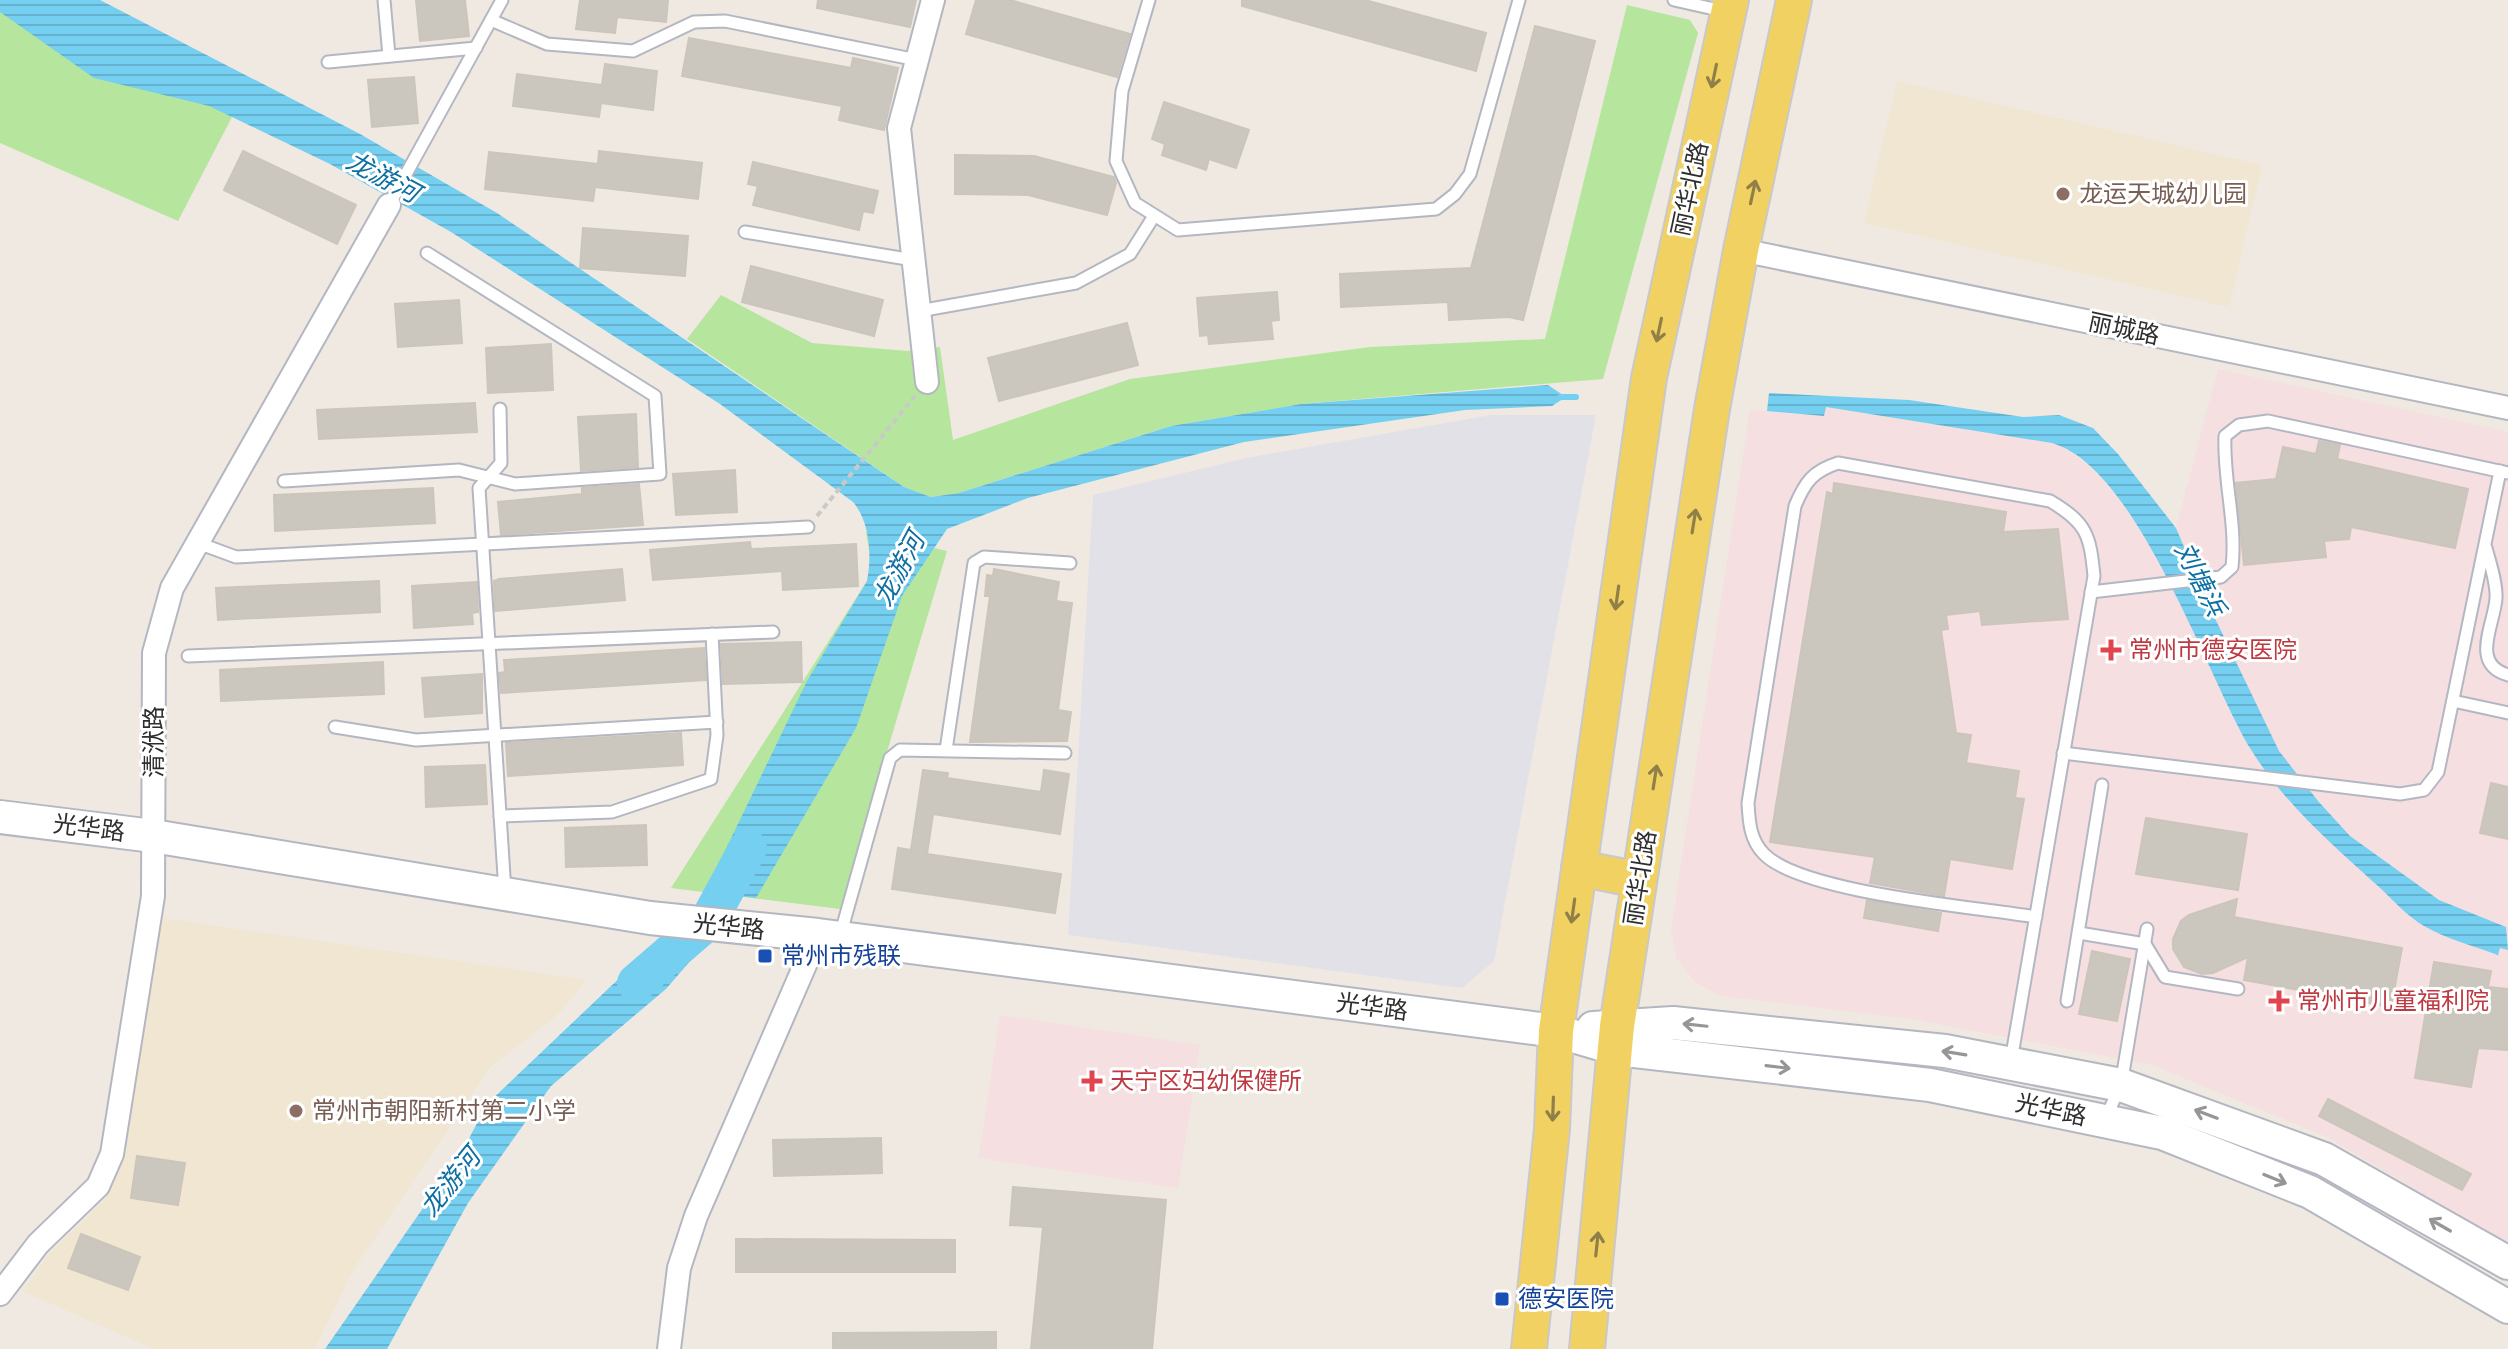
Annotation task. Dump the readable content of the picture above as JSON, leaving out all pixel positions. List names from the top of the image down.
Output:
{
  "streets": {
    "main road": ["丽华北路", "光华路"],
    "street": ["丽城路", "清洑路"]
  },
  "crossings": [
    ["丽华北路", "丽城路"],
    ["丽华北路", "光华路"],
    ["清洑路", "光华路"]
  ],
  "water": ["龙游河", "刘塘浜"],
  "places": {
    "other": ["龙运天城幼儿园", "常州市朝阳新村第二小学"],
    "health": ["常州市德安医院", "常州市儿童福利院", "天宁区妇幼保健所"],
    "transit": ["常州市残联", "德安医院"]
  }
}
